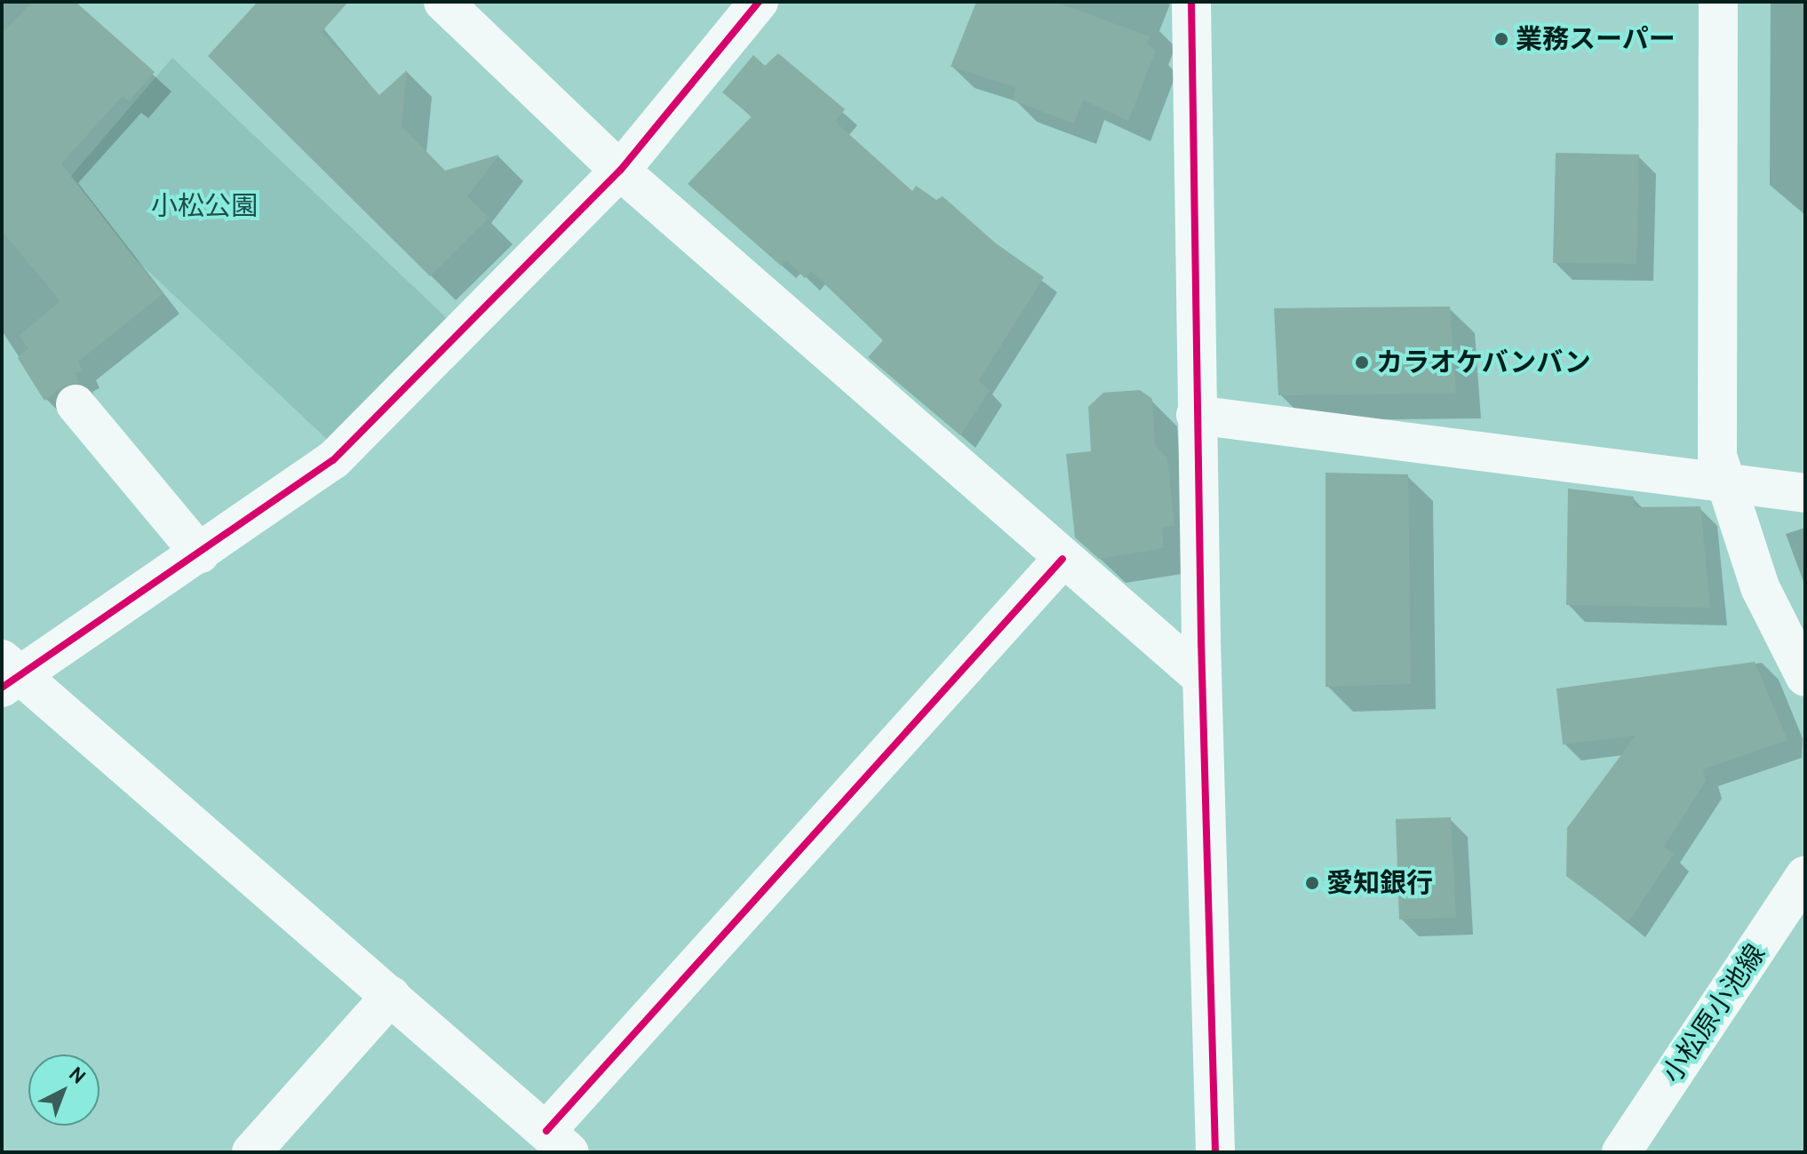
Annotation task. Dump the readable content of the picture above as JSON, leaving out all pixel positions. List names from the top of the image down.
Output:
{
  "streets": {
    "street": ["小松原小池線"]
  },
  "parks": ["小松公園"],
  "places": ["業務スーパー", "カラオケバンバン", "愛知銀行"],
  "north": "top right"
}
